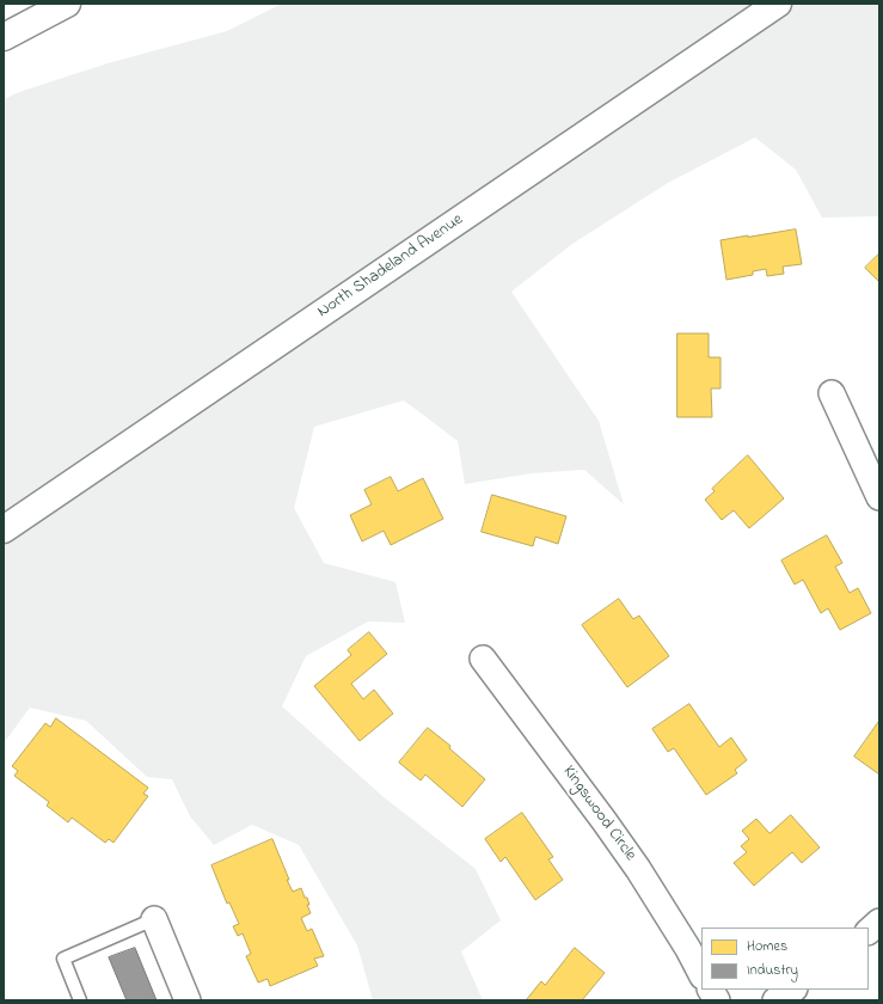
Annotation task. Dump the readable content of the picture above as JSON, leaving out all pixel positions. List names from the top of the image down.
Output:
{
  "streets": {
    "main road": ["North Shadeland Avenue"],
    "street": ["Kingswood Circle"]
  },
  "legend": ["Homes", "Industry"]
}
